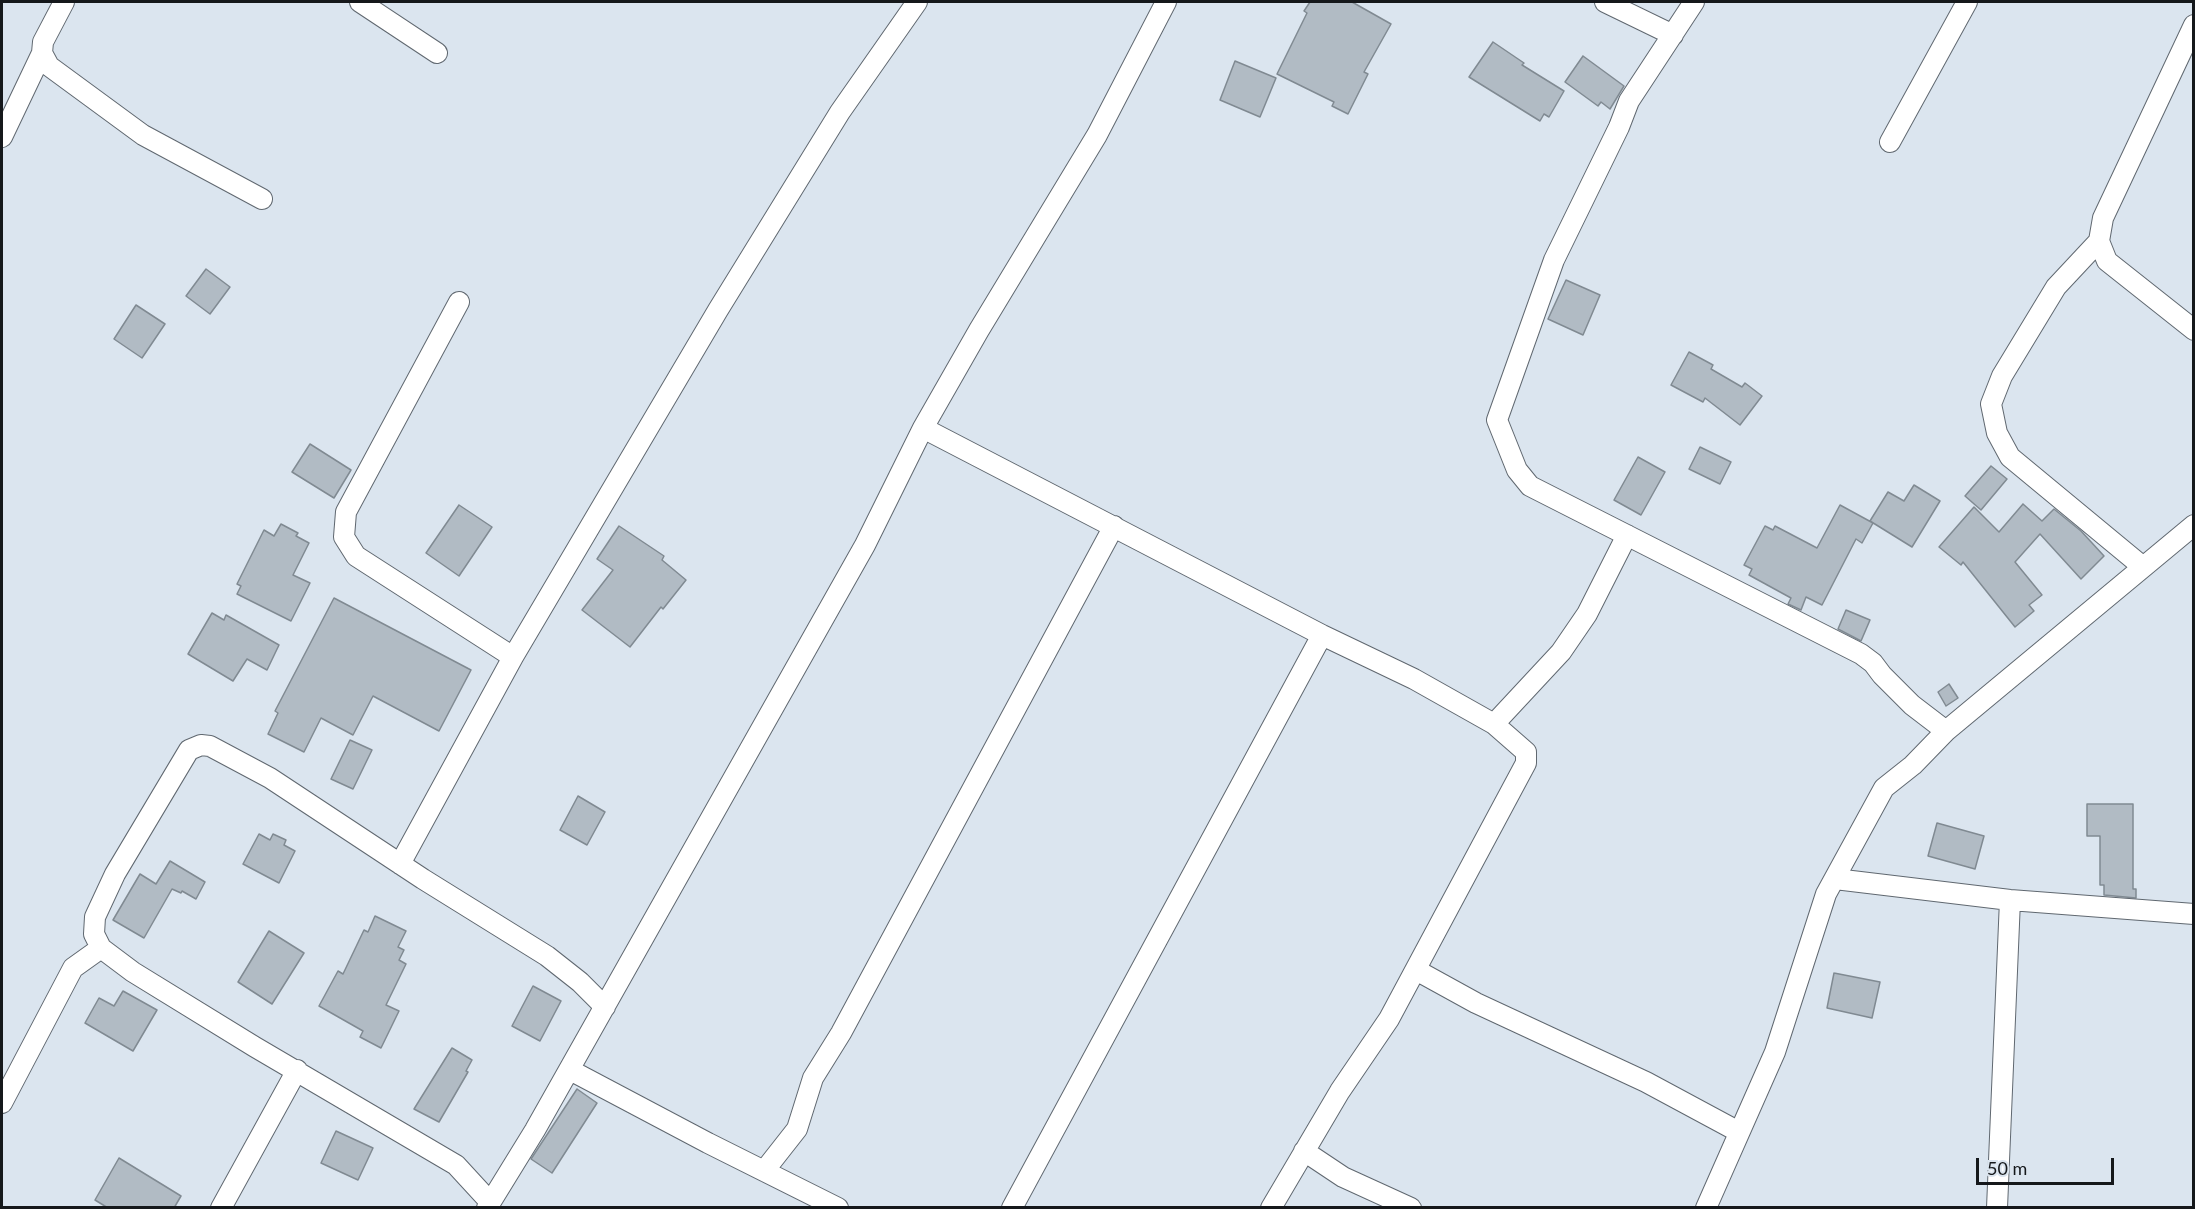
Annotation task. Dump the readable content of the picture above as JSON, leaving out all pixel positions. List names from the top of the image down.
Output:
{
  "scale_bar": "50 m"
}
